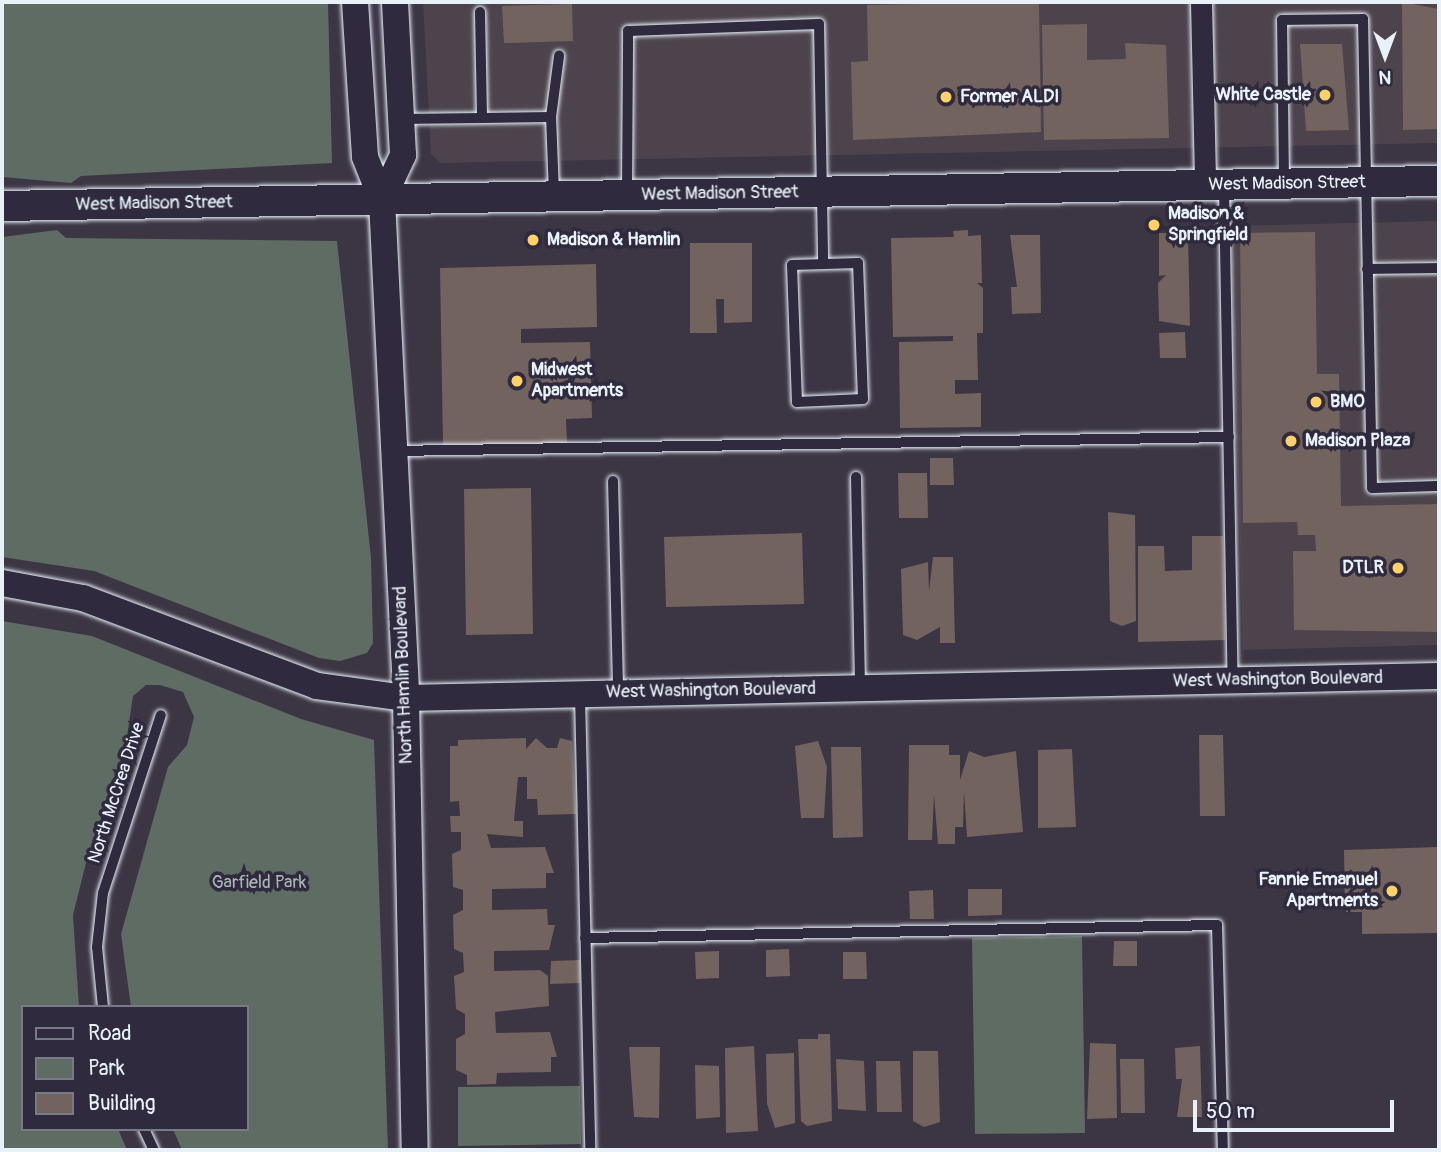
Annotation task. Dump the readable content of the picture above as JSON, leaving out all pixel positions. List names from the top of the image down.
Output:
{
  "streets": {
    "main road": ["West Madison Street"],
    "street": ["North Hamlin Boulevard", "West Washington Boulevard"],
    "lane": ["North McCrea Drive"]
  },
  "crossings": [
    ["West Madison Street", "North Hamlin Boulevard"],
    ["North Hamlin Boulevard", "West Washington Boulevard"]
  ],
  "parks": ["Garfield Park"],
  "places": [
    "White Castle",
    "Former ALDI",
    "Madison & Springfield",
    "Madison & Hamlin",
    "Midwest Apartments",
    "BMO",
    "Madison Plaza",
    "DTLR",
    "Fannie Emanuel Apartments"
  ],
  "legend": ["Road", "Park", "Building"],
  "scale_bar": "50 m",
  "north": "bottom"
}
